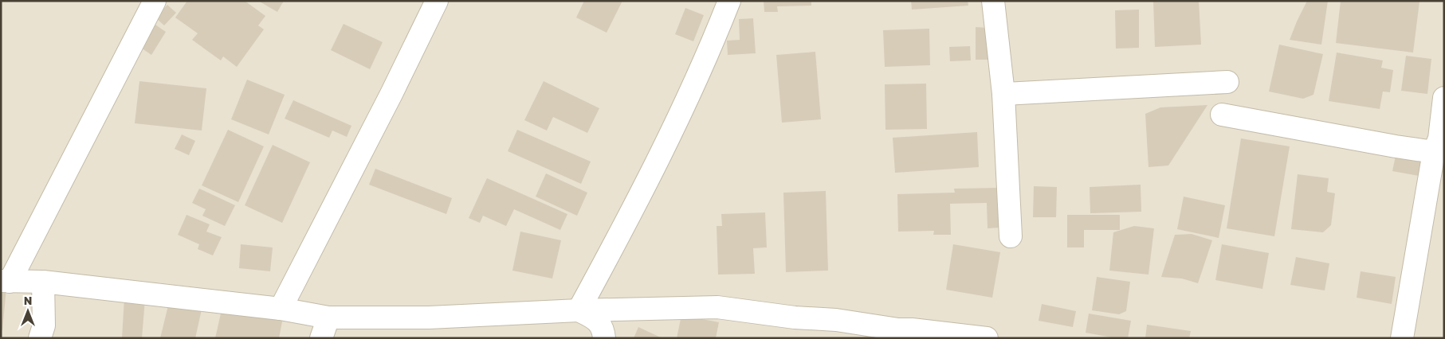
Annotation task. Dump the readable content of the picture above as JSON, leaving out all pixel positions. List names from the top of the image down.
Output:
{
  "north": "top"
}
